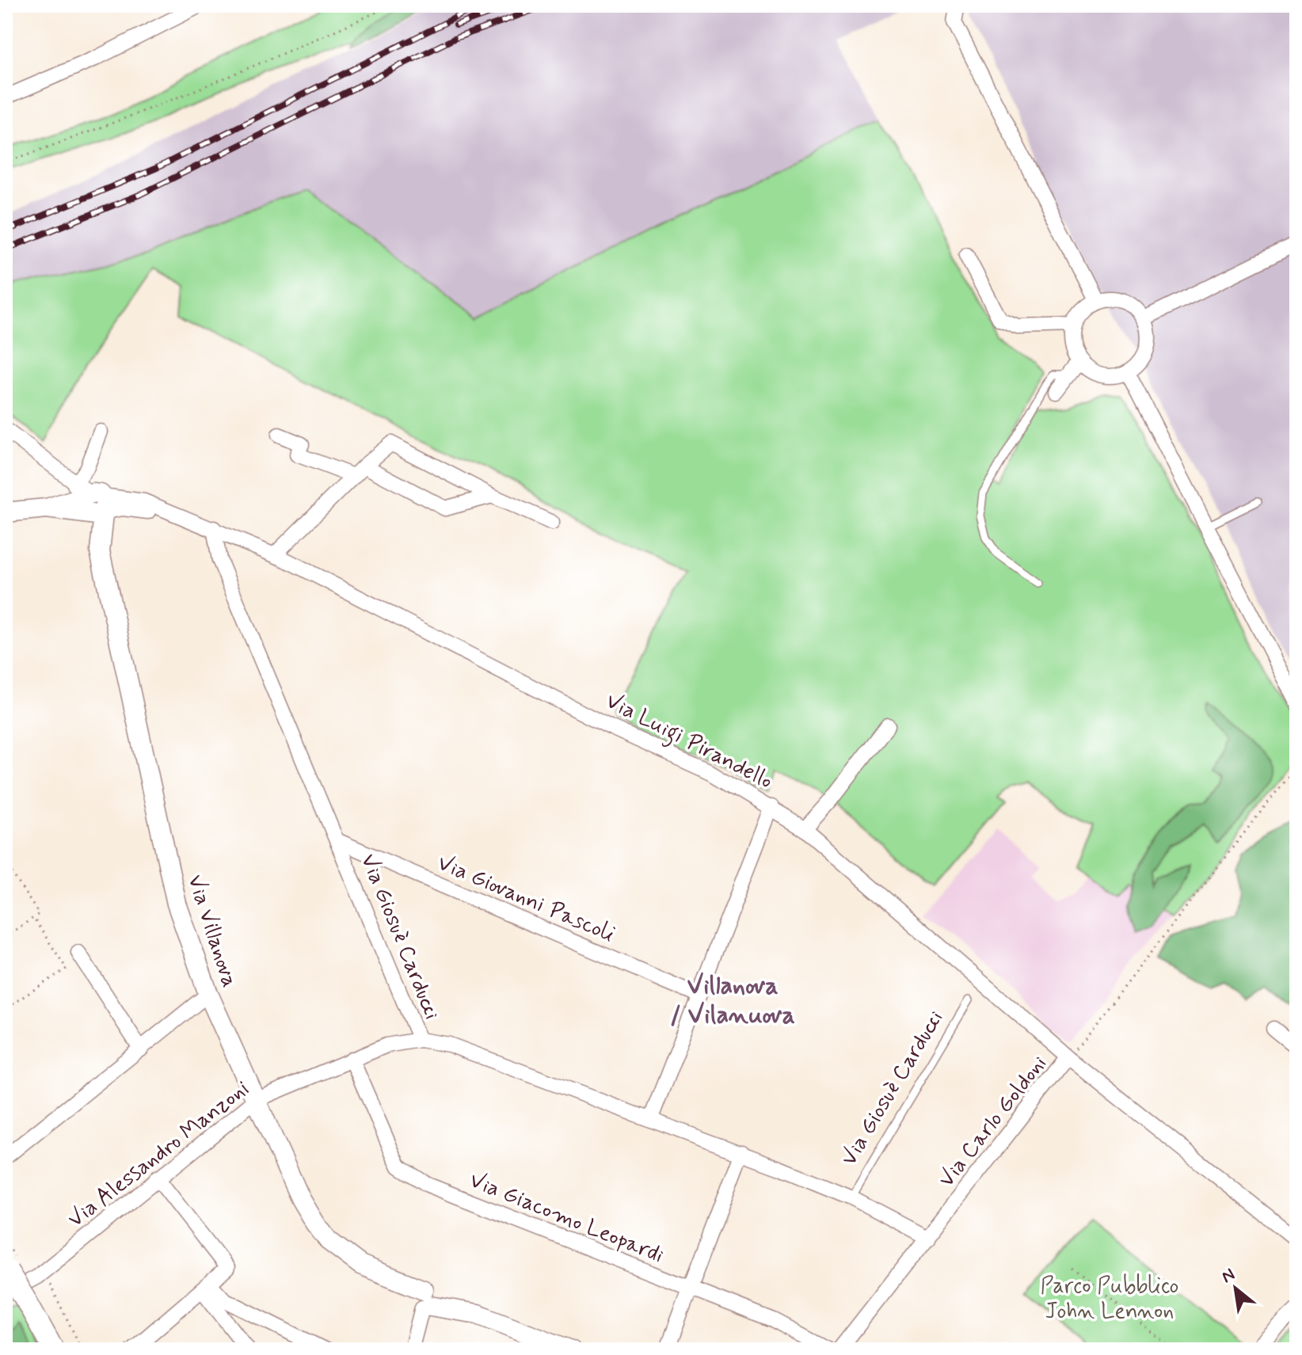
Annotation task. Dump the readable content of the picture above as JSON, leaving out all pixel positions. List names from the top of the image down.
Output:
{
  "streets": {
    "street": [
      "Via Luigi Pirandello",
      "Via Giovanni Pascoli",
      "Via Villanova",
      "Via Giosuè Carducci",
      "Via Carlo Goldoni",
      "Via Alessandro Manzoni",
      "Via Giacomo Leopardi"
    ]
  },
  "crossings": [
    ["Via Luigi Pirandello", "Via Villanova"],
    ["Via Luigi Pirandello", "Via Giosuè Carducci"],
    ["Via Luigi Pirandello", "Via Carlo Goldoni"],
    ["Via Giovanni Pascoli", "Via Giosuè Carducci"],
    ["Via Villanova", "Via Alessandro Manzoni"],
    ["Via Giosuè Carducci", "Via Carlo Goldoni"],
    ["Via Giosuè Carducci", "Via Alessandro Manzoni"],
    ["Via Alessandro Manzoni", "Via Giacomo Leopardi"]
  ],
  "districts": ["Villanova / Vilanuova"],
  "parks": ["Parco Pubblico John Lennon"],
  "north": "top left"
}
